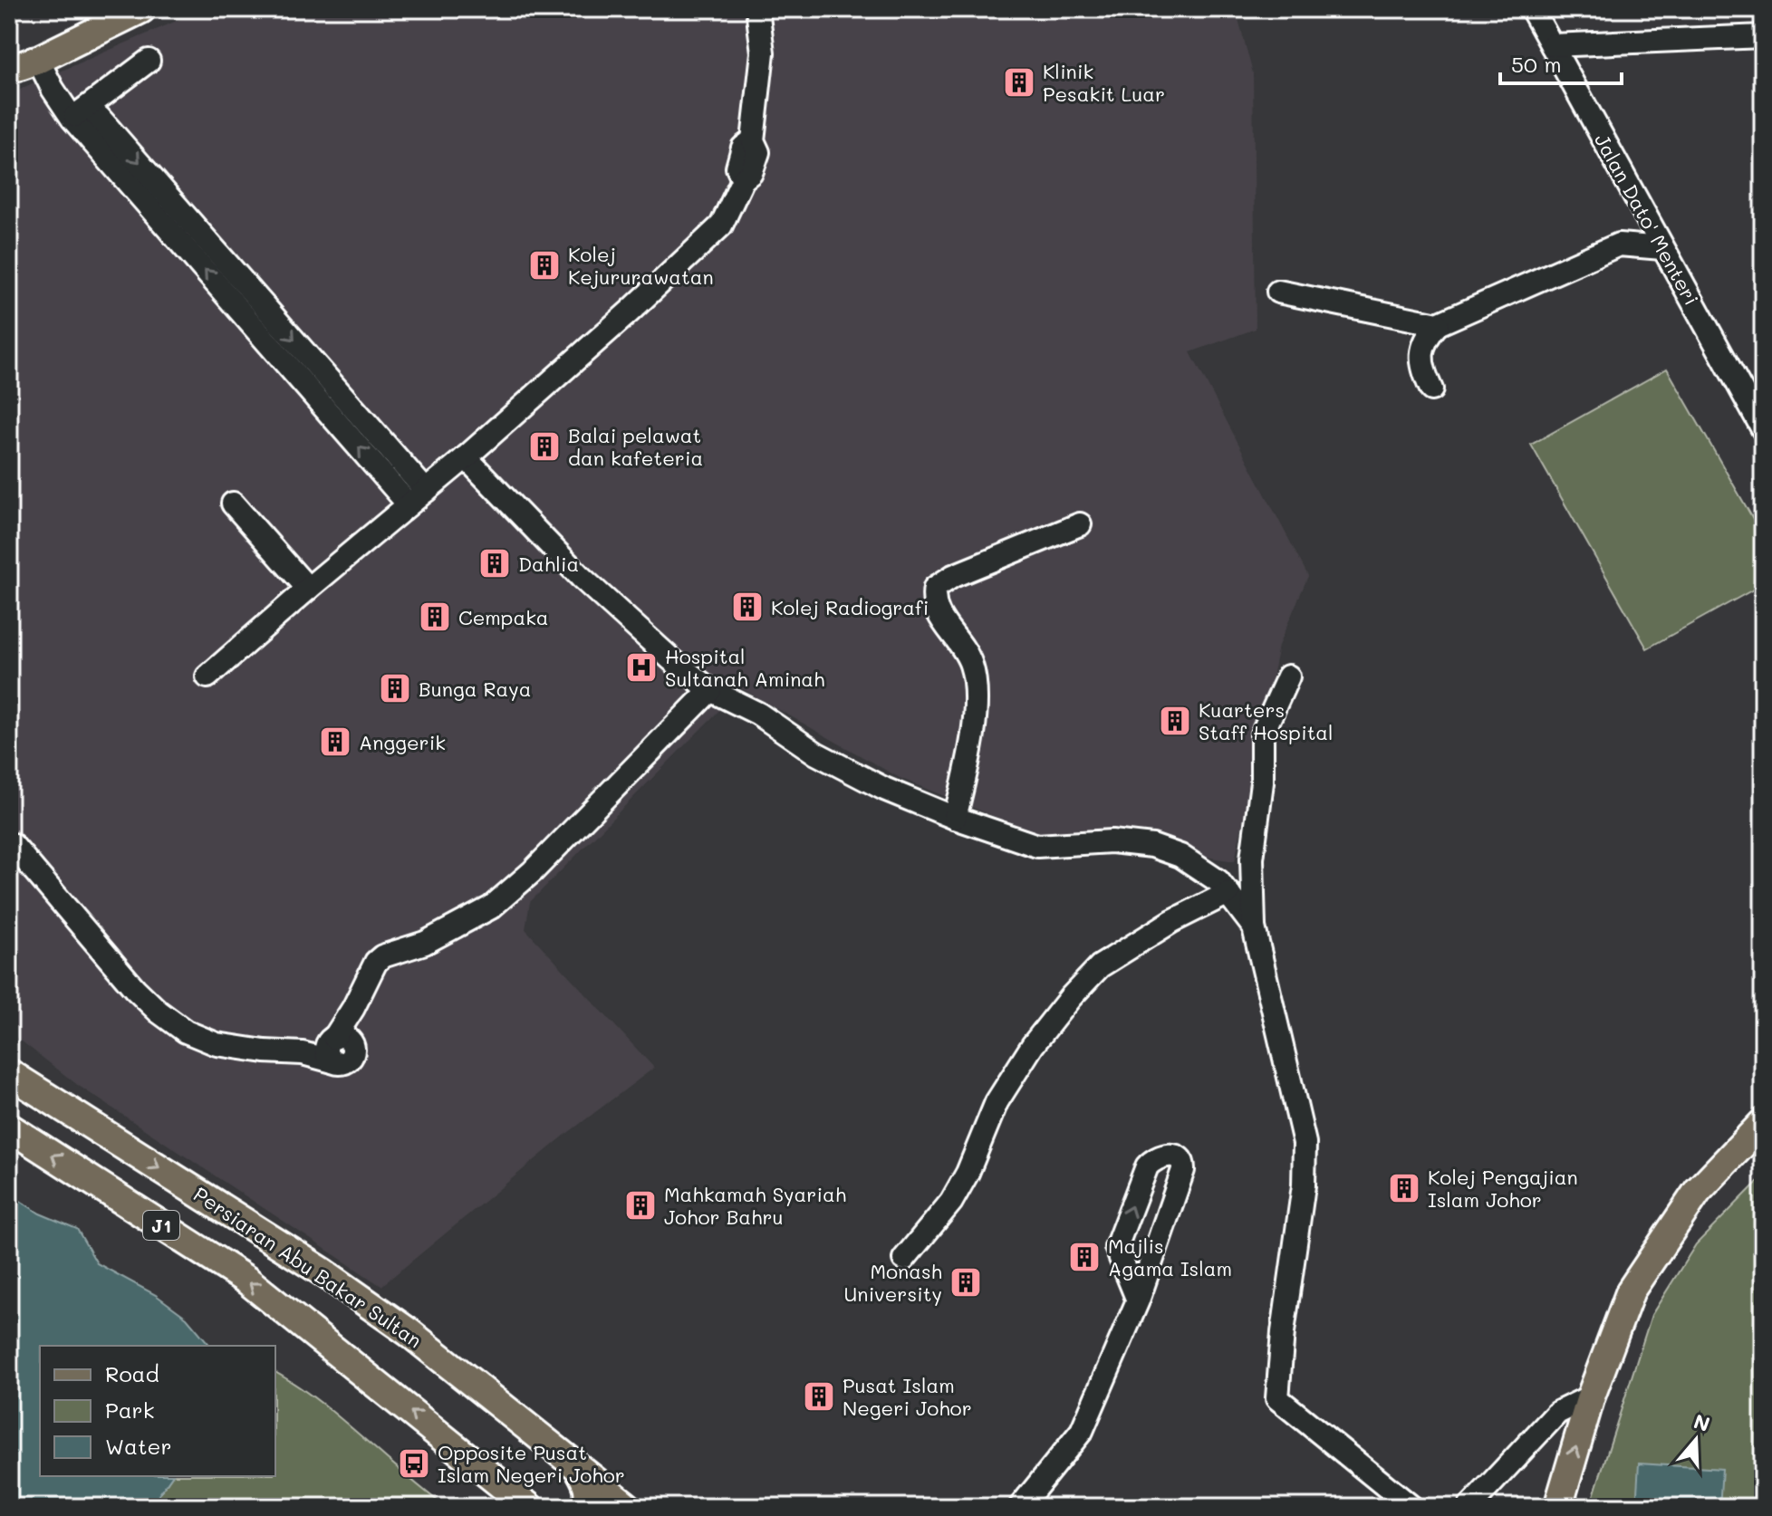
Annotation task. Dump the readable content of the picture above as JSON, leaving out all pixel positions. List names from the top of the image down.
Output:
{
  "streets": {
    "main road": ["J1", "Persiaran Abu Bakar Sultan"],
    "street": ["Jalan Dato' Menteri"]
  },
  "places": {
    "building": [
      "Klinik Pesakit Luar",
      "Kolej Kejururawatan",
      "Balai pelawat dan kafeteria",
      "Dahlia",
      "Kolej Radiografi",
      "Cempaka",
      "Bunga Raya",
      "Kuarters Staff Hospital",
      "Anggerik",
      "Kolej Pengajian Islam Johor",
      "Mahkamah Syariah Johor Bahru",
      "Majlis Agama Islam",
      "Monash University",
      "Pusat Islam Negeri Johor"
    ],
    "hospital": ["Hospital Sultanah Aminah"],
    "bus stop": ["Opposite Pusat Islam Negeri Johor"]
  },
  "legend": ["Road", "Park", "Water"],
  "scale_bar": "50 m",
  "north": "top"
}
